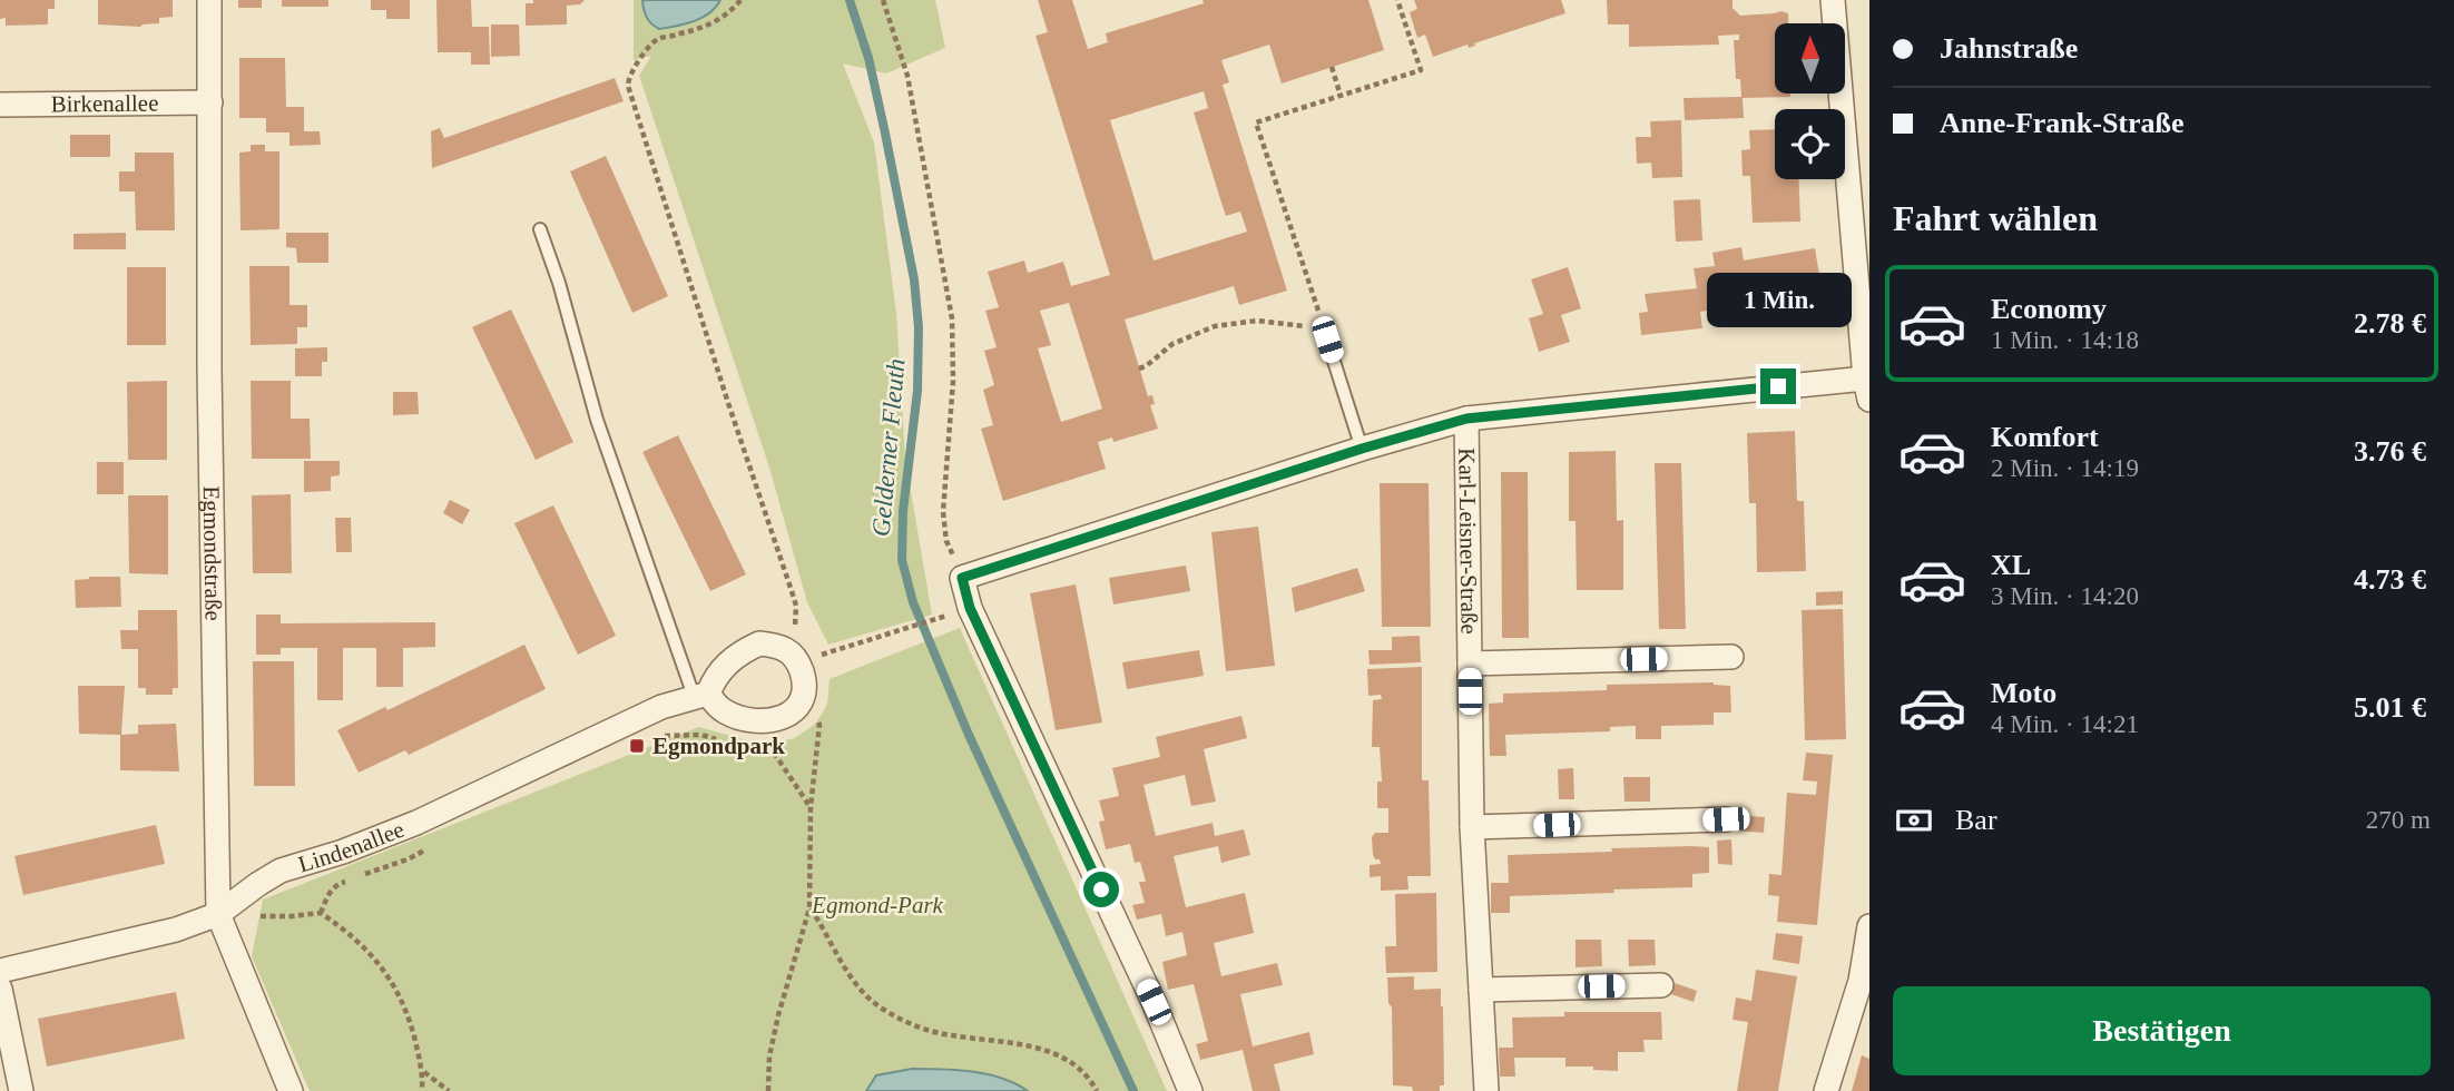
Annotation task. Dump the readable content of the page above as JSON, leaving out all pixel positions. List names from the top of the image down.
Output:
{
  "streets": {
    "street": [
      "Birkenallee",
      "Karl-Leisner-Straße",
      "Egmondstraße",
      "Lindenallee"
    ]
  },
  "crossings": [
    ["Birkenallee", "Egmondstraße"],
    ["Egmondstraße", "Lindenallee"]
  ],
  "water": ["Gelderner Fleuth"],
  "parks": ["Egmond-Park"],
  "places": {
    "transit": ["Egmondpark"]
  },
  "north": "top",
  "page": {
    "banner": ["Jahnstraße", "Anne-Frank-Straße"],
    "heading": "Fahrt wählen",
    "list": [
      {
        "name": "Economy",
        "note": "1 Min. · 14:18",
        "value": "2.78 €"
      },
      {
        "name": "Komfort",
        "note": "2 Min. · 14:19",
        "value": "3.76 €"
      },
      {
        "name": "XL",
        "note": "3 Min. · 14:20",
        "value": "4.73 €"
      },
      {
        "name": "Moto",
        "note": "4 Min. · 14:21",
        "value": "5.01 €"
      }
    ],
    "bubble": "1 Min.",
    "pay": ["Bar", "270 m"],
    "buttons": "Bestätigen"
  }
}
